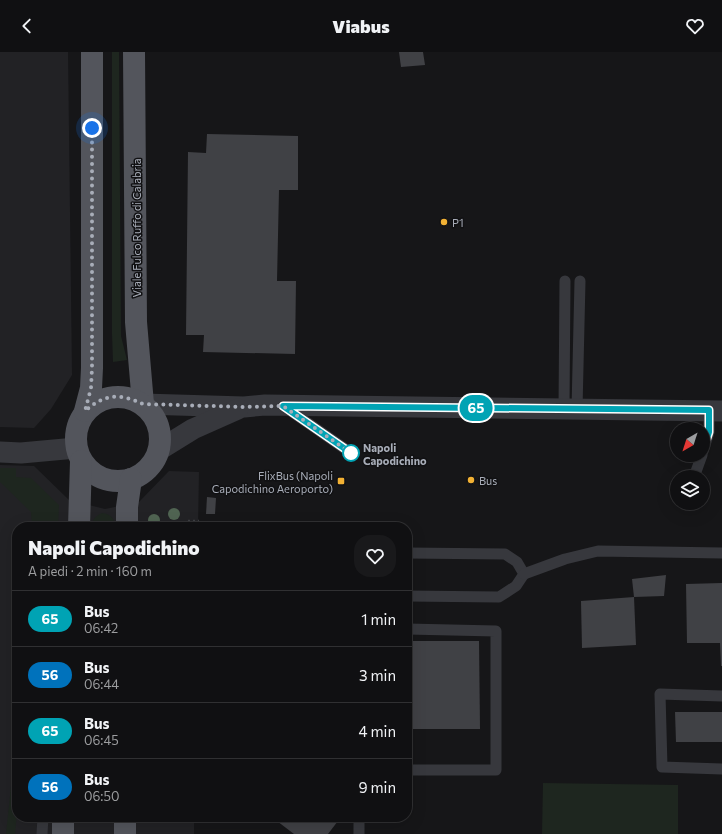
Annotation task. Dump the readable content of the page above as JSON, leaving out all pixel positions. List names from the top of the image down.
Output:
{
  "streets": {
    "main road": ["Viale Fulco Ruffo di Calabria"]
  },
  "places": {
    "other": ["P1", "Napoli Capodichino", "Bus"],
    "transit": ["FlixBus (Napoli Capodichino Aeroporto)"]
  },
  "lines": ["bus line 65"],
  "north": "bottom left",
  "page": {
    "header": "Viabus",
    "on_map": "65",
    "heading": ["Napoli Capodichino", "A piedi · 2 min · 160 m"],
    "list": [
      {
        "mark": "65",
        "name": "Bus",
        "note": "06:42",
        "value": "1 min"
      },
      {
        "mark": "56",
        "name": "Bus",
        "note": "06:44",
        "value": "3 min"
      },
      {
        "mark": "65",
        "name": "Bus",
        "note": "06:45",
        "value": "4 min"
      },
      {
        "mark": "56",
        "name": "Bus",
        "note": "06:50",
        "value": "9 min"
      }
    ]
  }
}
